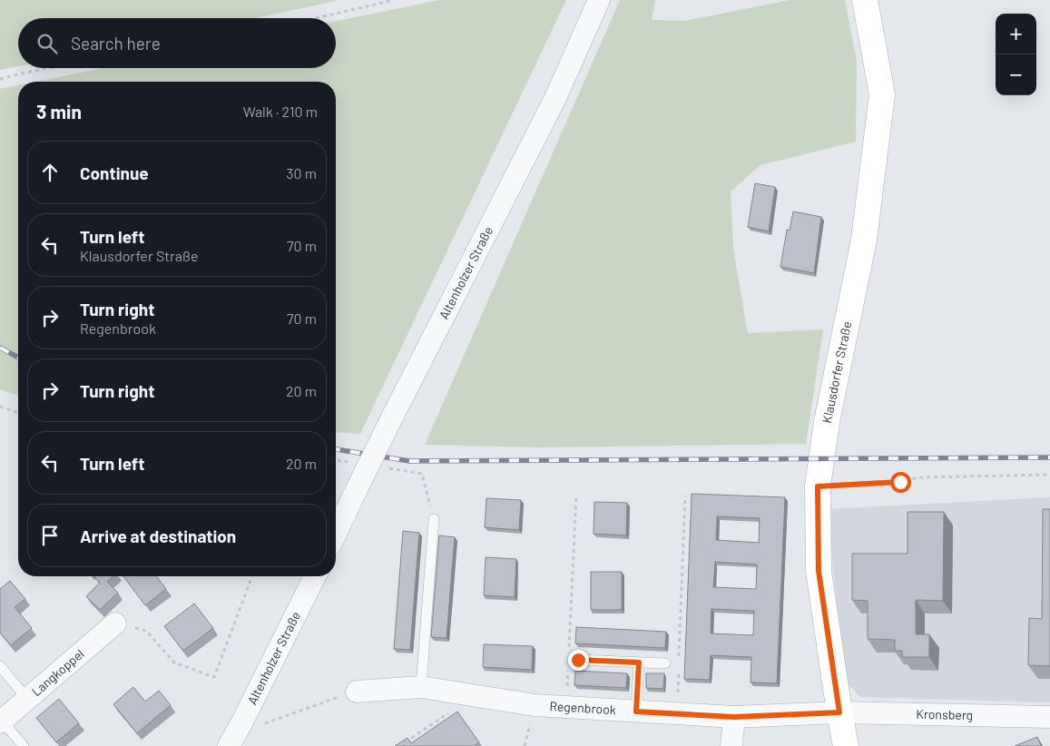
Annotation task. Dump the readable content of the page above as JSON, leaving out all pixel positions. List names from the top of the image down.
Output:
{
  "streets": {
    "street": [
      "Altenholzer Straße",
      "Klausdorfer Straße",
      "Langkoppel",
      "Regenbrook",
      "Kronsberg"
    ]
  },
  "crossings": [
    ["Klausdorfer Straße", "Regenbrook"],
    ["Klausdorfer Straße", "Kronsberg"],
    ["Regenbrook", "Kronsberg"]
  ],
  "page": {
    "map_buttons": ["+", "−"],
    "search": "Search here",
    "heading": ["3 min", "Walk · 210 m"],
    "list": [
      ["Continue", "30 m"],
      ["Turn left", "Klausdorfer Straße", "70 m"],
      ["Turn right", "Regenbrook", "70 m"],
      ["Turn right", "20 m"],
      ["Turn left", "20 m"],
      "Arrive at destination"
    ]
  }
}
